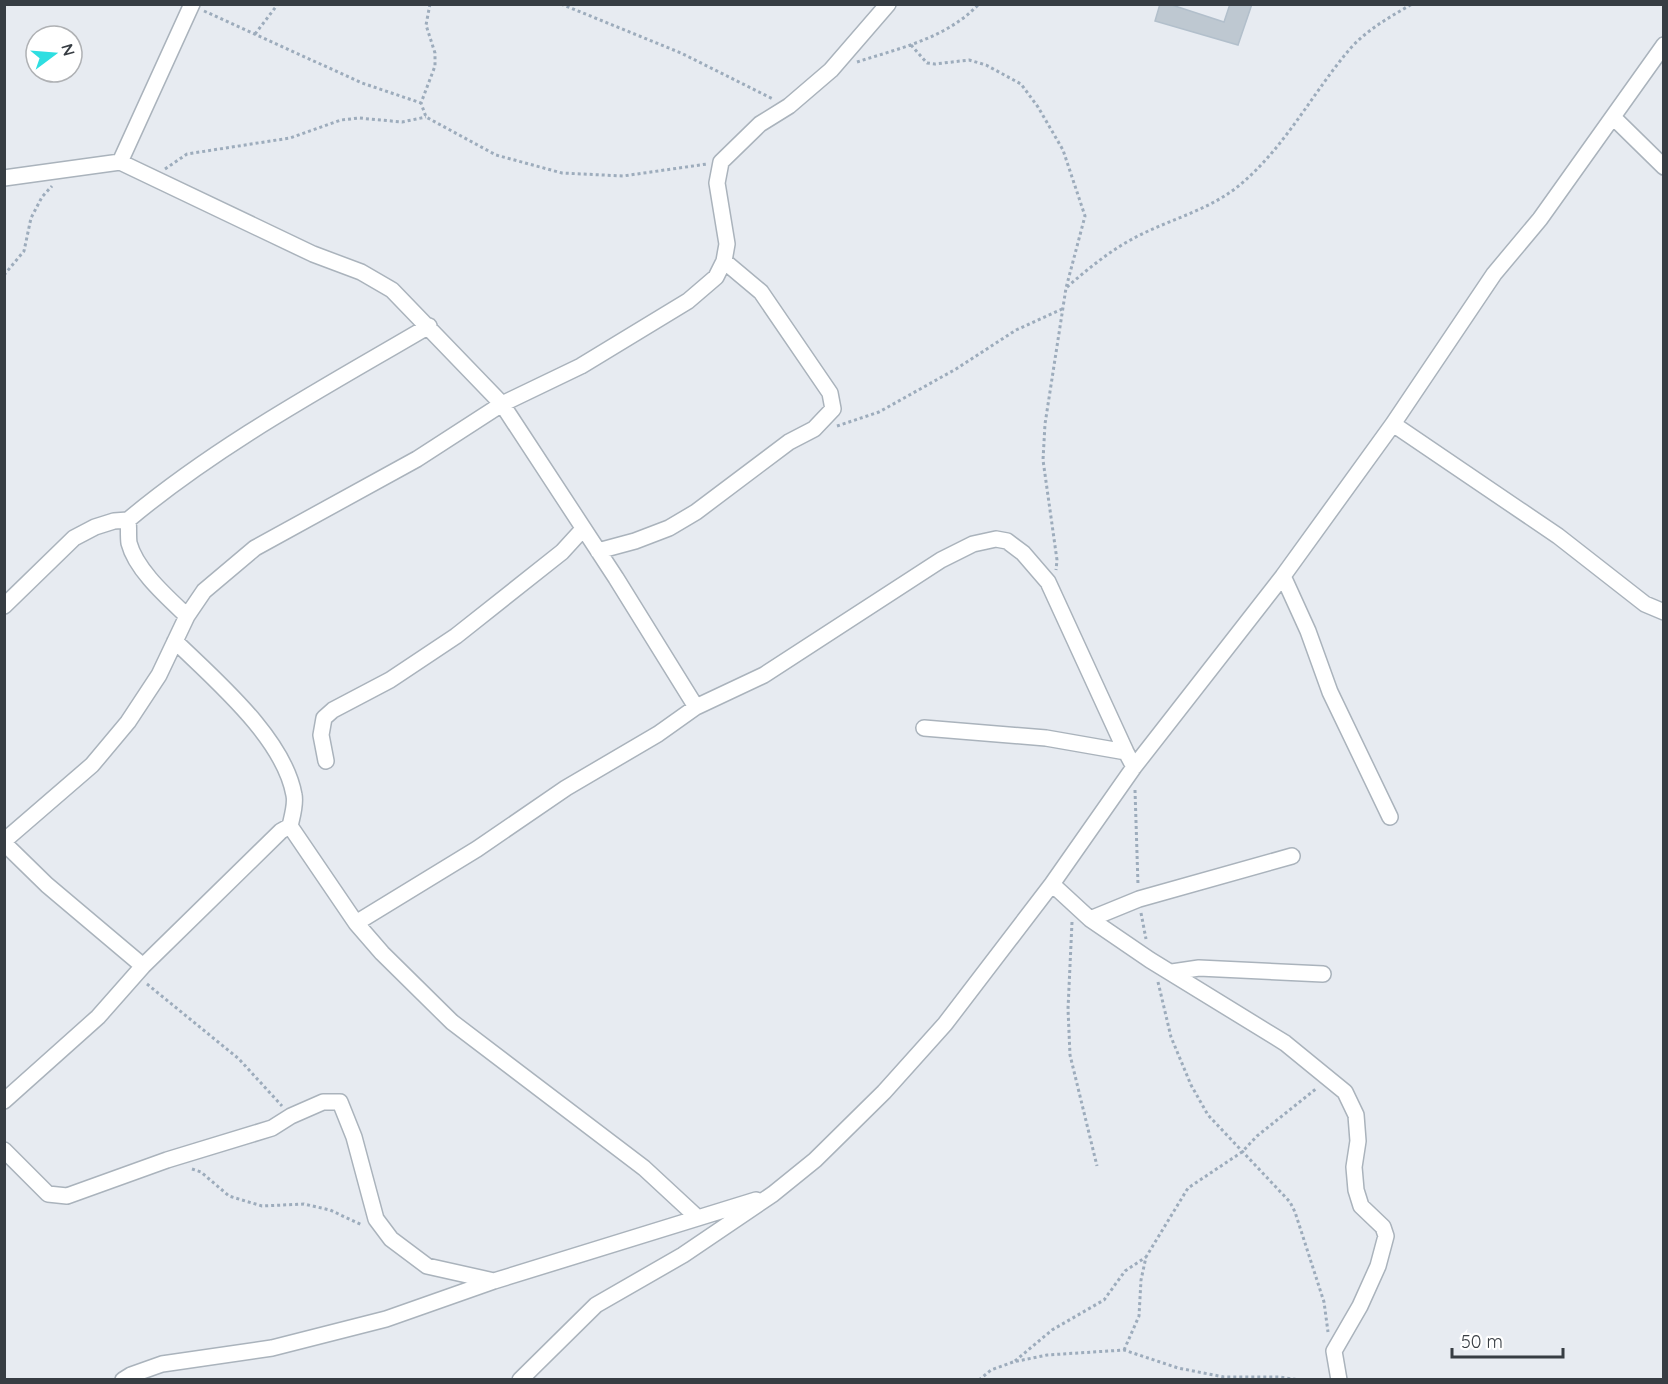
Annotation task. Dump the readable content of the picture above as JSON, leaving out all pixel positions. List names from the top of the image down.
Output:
{
  "scale_bar": "50 m",
  "north": "right"
}
